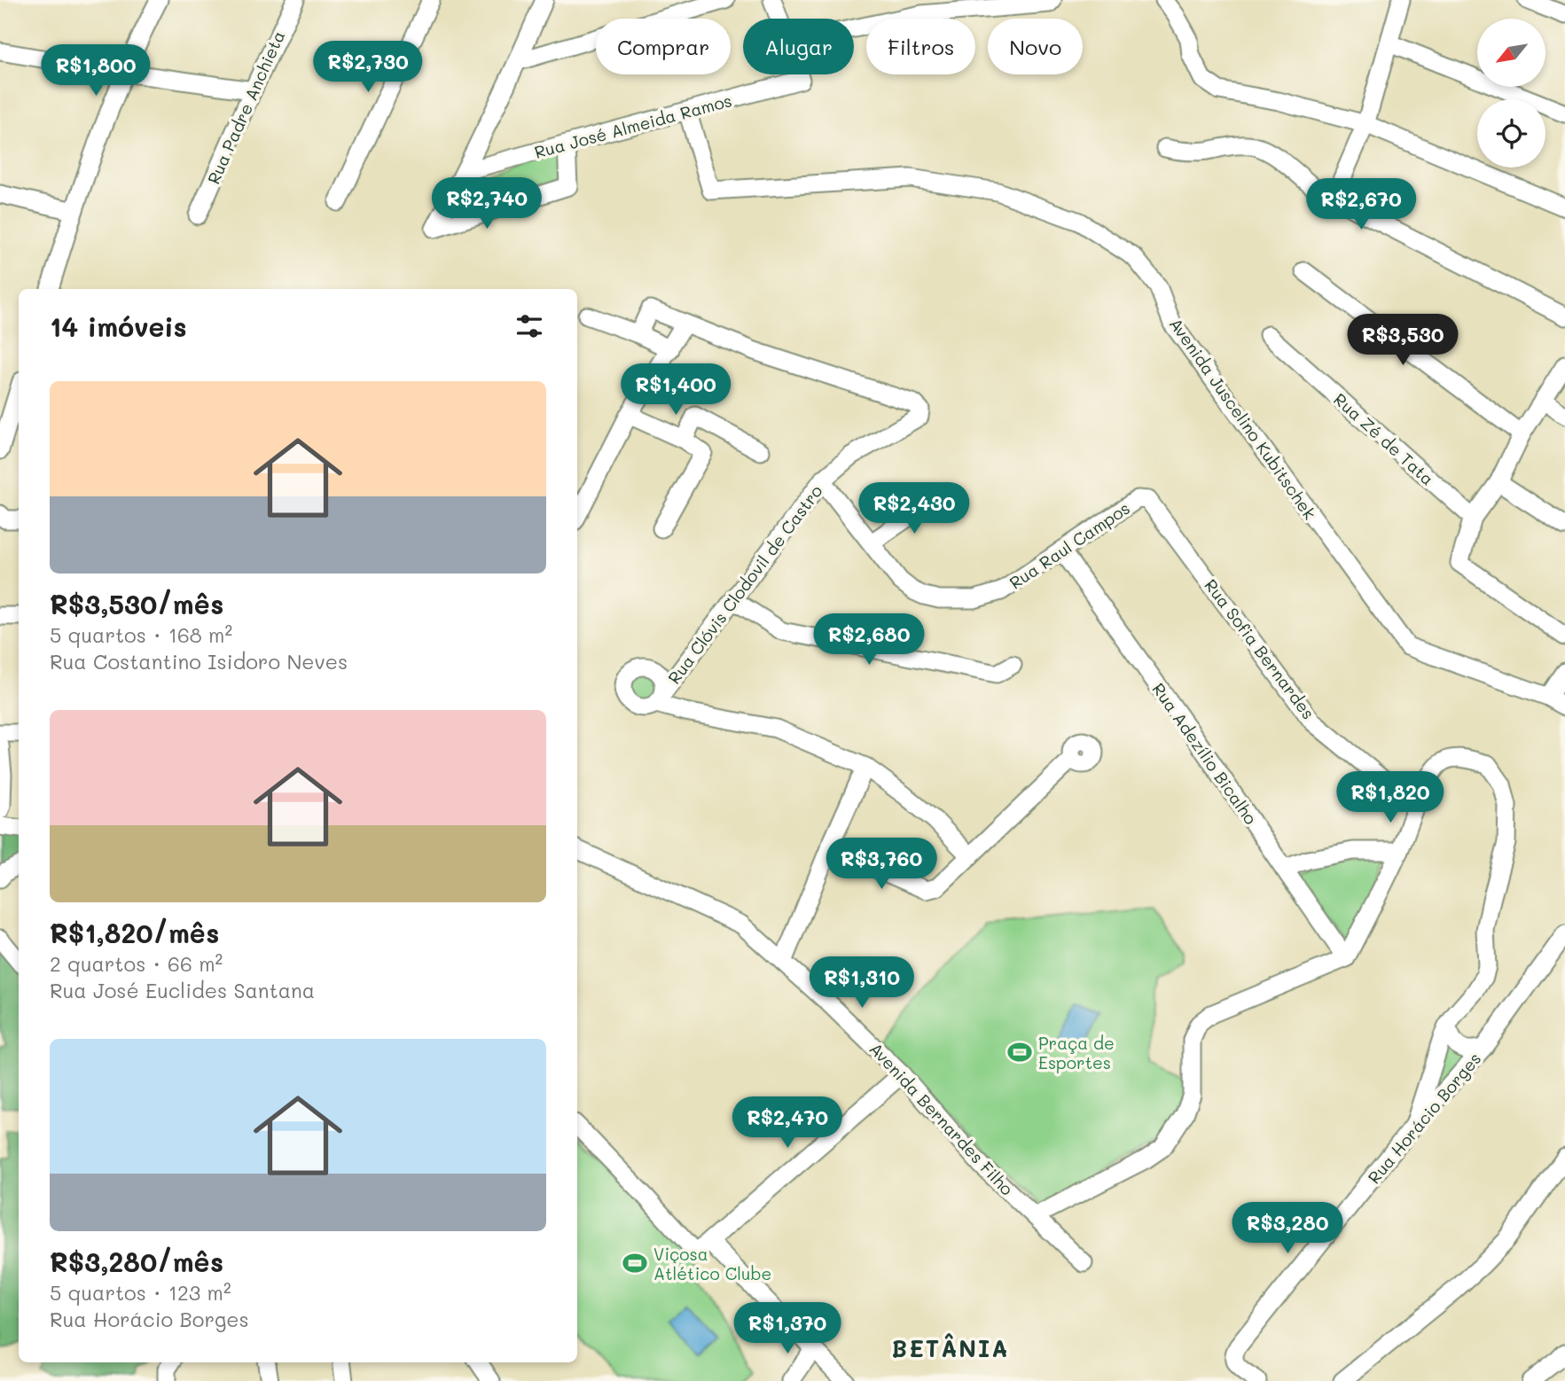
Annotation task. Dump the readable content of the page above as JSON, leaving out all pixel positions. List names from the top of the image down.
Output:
{
  "streets": {
    "street": [
      "Rua Padre Anchieta",
      "Rua José Almeida Ramos",
      "Avenida Juscelino Kubitschek",
      "Rua Zé de Tata",
      "Rua Raul Campos",
      "Rua Clóvis Clodovil de Castro",
      "Rua Sofia Bernardes",
      "Rua Adezílio Bicalho",
      "Rua Horácio Borges",
      "Avenida Bernardes Filho"
    ]
  },
  "crossings": [
    ["Rua José Almeida Ramos", "Avenida Juscelino Kubitschek"],
    ["Rua Raul Campos", "Rua Clóvis Clodovil de Castro"],
    ["Rua Raul Campos", "Rua Sofia Bernardes"],
    ["Rua Raul Campos", "Rua Adezílio Bicalho"]
  ],
  "districts": ["BETÂNIA"],
  "places": {
    "sports": ["Praça de Esportes", "Viçosa Atlético Clube"]
  },
  "north": "bottom left",
  "page": {
    "chip": [
      "Comprar",
      "Alugar",
      "Filtros",
      "Novo"
    ],
    "price": [
      "R$2,730",
      "R$1,800",
      "R$2,740",
      "R$2,670",
      "R$3,530",
      "R$1,400",
      "R$2,430",
      "R$2,680",
      "R$1,820",
      "R$3,760",
      "R$1,310",
      "R$2,470",
      "R$3,280",
      "R$1,370"
    ],
    "heading": "14 imóveis",
    "list": [
      {
        "name": "R$3,530/mês",
        "note": "5 quartos · 168 m² · Rua Costantino Isidoro Neves"
      },
      {
        "name": "R$1,820/mês",
        "note": "2 quartos · 66 m² · Rua José Euclides Santana"
      },
      {
        "name": "R$3,280/mês",
        "note": "5 quartos · 123 m² · Rua Horácio Borges"
      }
    ]
  }
}
